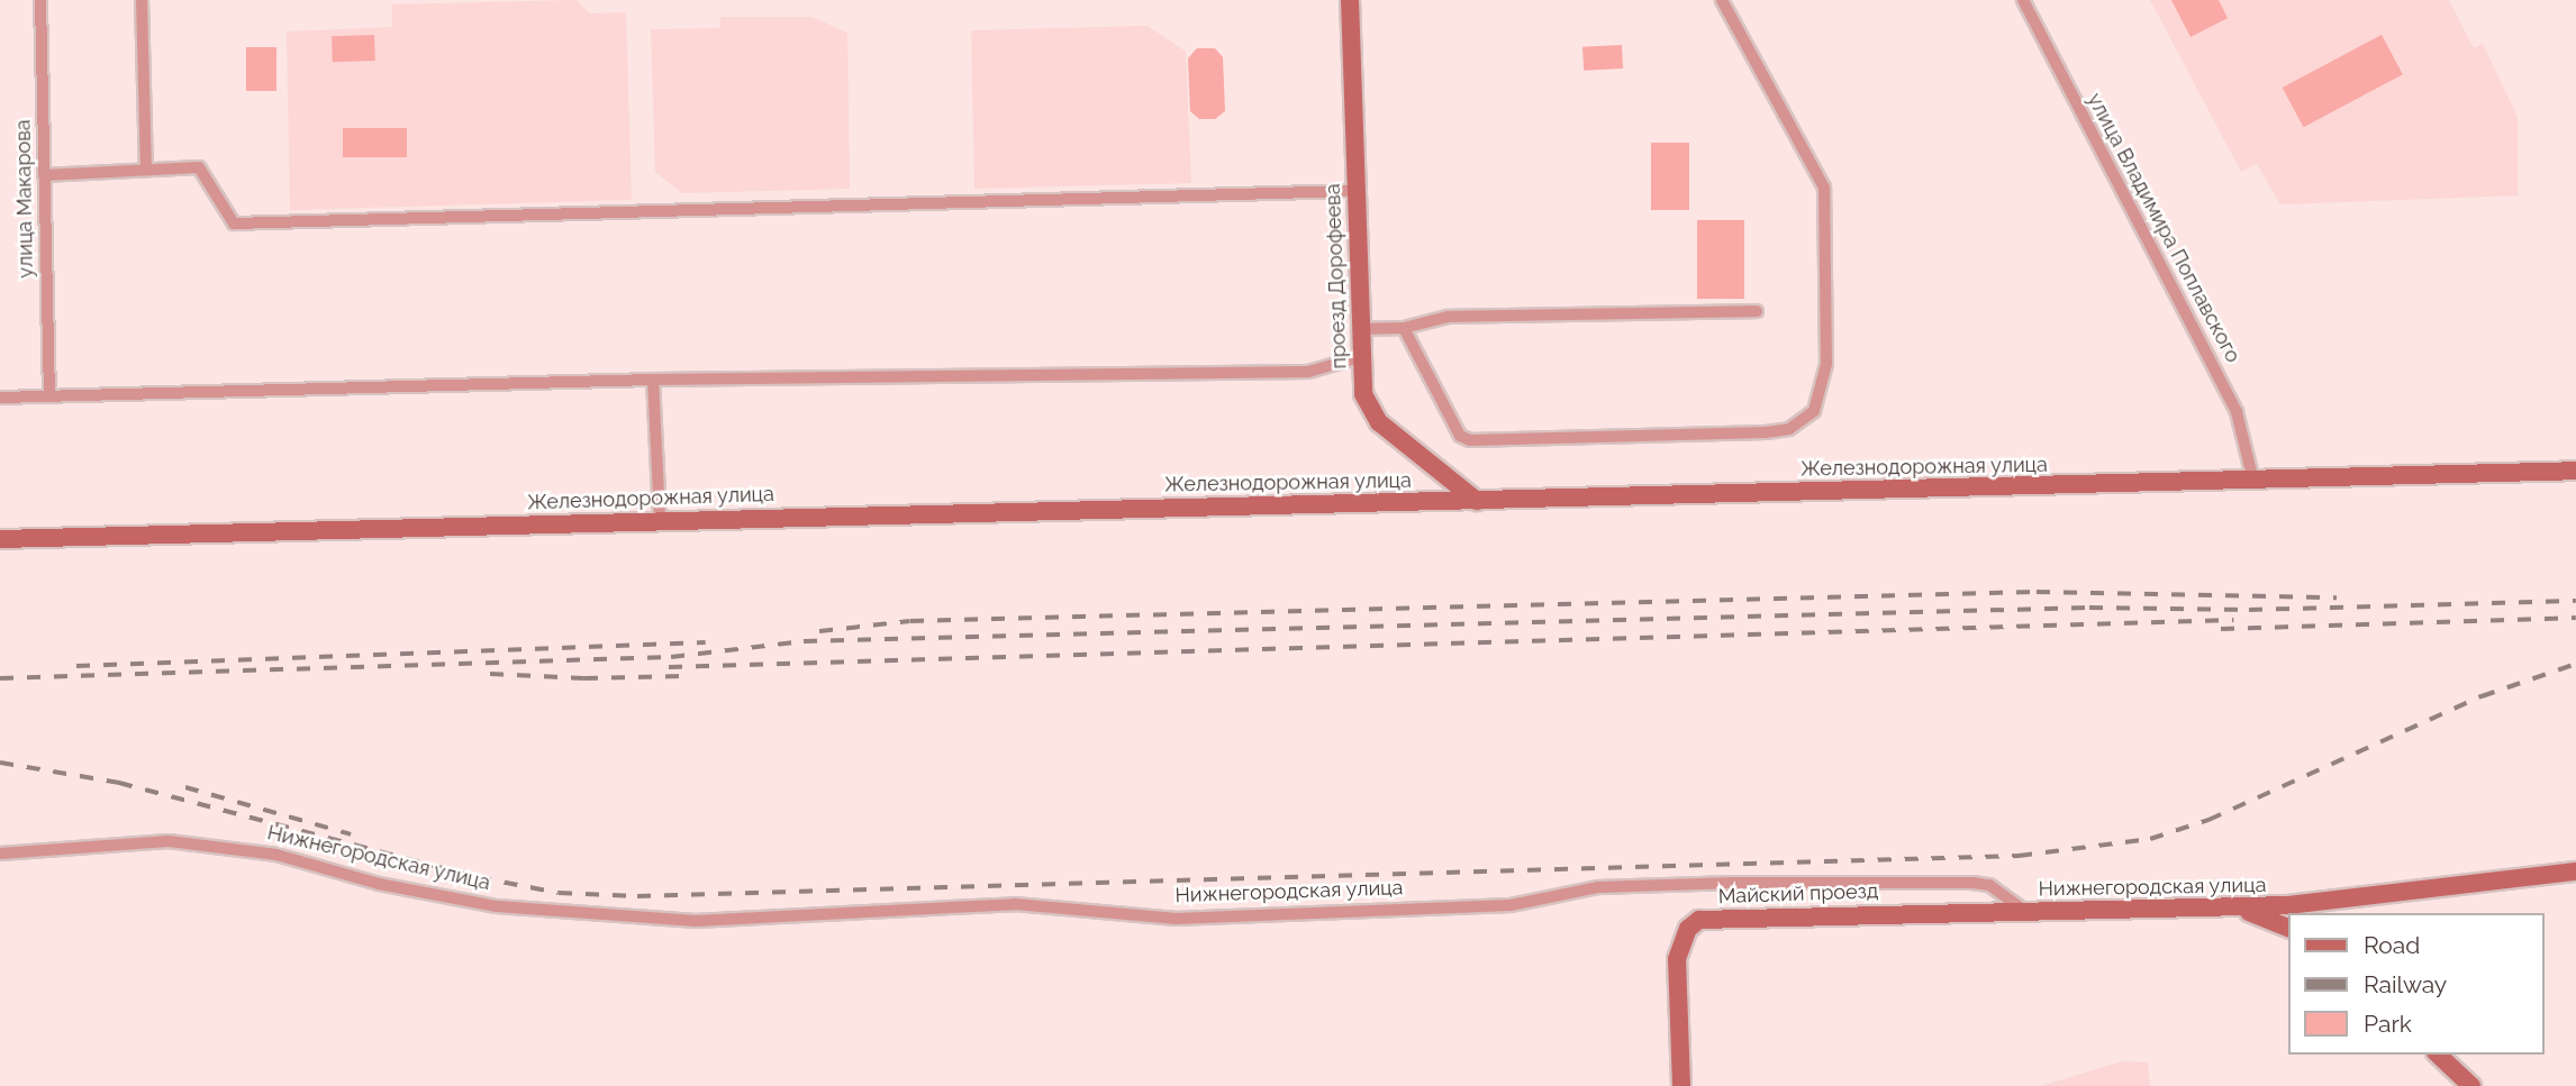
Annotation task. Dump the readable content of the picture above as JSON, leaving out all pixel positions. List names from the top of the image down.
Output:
{
  "streets": {
    "main road": [
      "проезд Дорофеева",
      "Железнодорожная улица",
      "Нижнегородская улица",
      "Майский проезд"
    ],
    "street": ["улица Макарова", "улица Владимира Поплавского"]
  },
  "crossings": [
    ["улица Владимира Поплавского", "Железнодорожная улица"],
    ["проезд Дорофеева", "Железнодорожная улица"],
    ["Нижнегородская улица", "Майский проезд"]
  ],
  "legend": ["Road", "Railway", "Park"]
}
